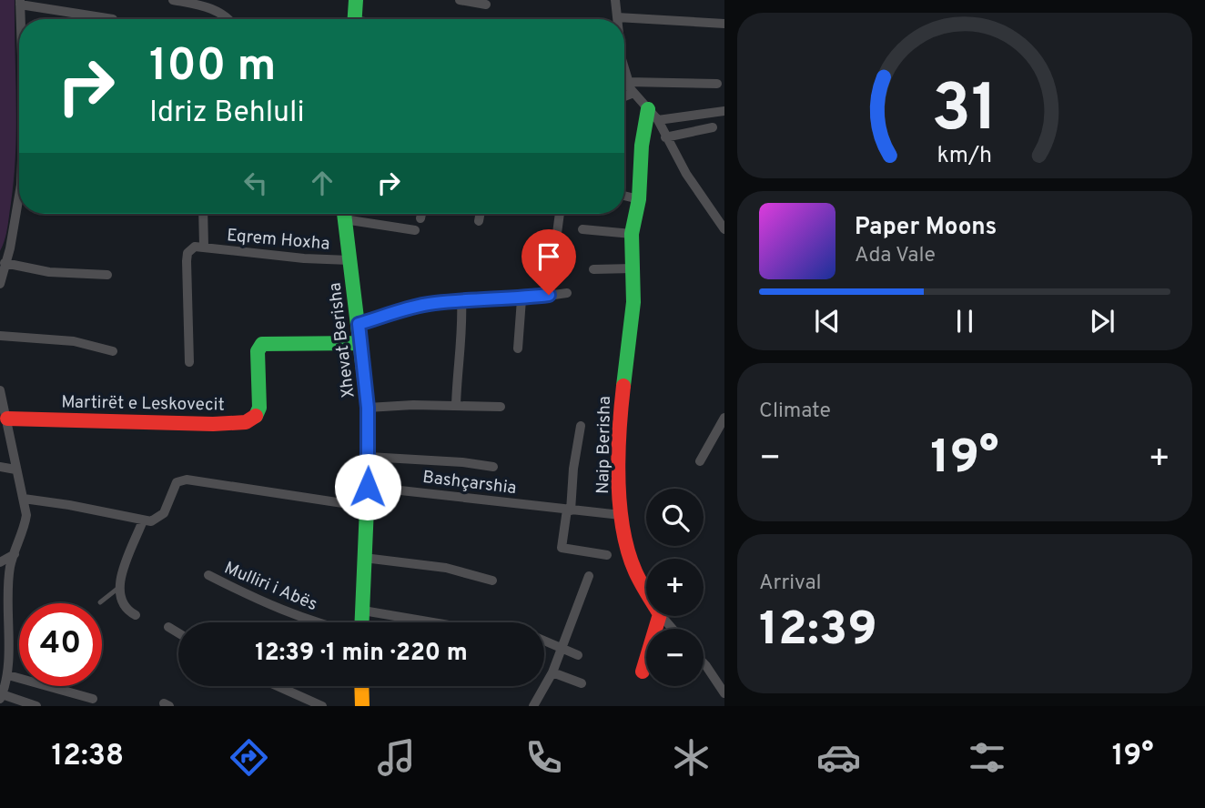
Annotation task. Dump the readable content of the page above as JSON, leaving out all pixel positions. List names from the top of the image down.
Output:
{
  "streets": {
    "street": [
      "Eqrem Hoxha",
      "Xhevat Berisha",
      "Martirët e Leskovecit",
      "Naip Berisha",
      "Bashçarshia",
      "Mulliri i Abës"
    ]
  },
  "crossings": [
    ["Eqrem Hoxha", "Xhevat Berisha"],
    ["Xhevat Berisha", "Martirët e Leskovecit"],
    ["Xhevat Berisha", "Bashçarshia"],
    ["Naip Berisha", "Bashçarshia"]
  ],
  "page": {
    "turn": ["100 m", "Idriz Behluli"],
    "song": ["Paper Moons", "Ada Vale"],
    "tile": [
      "Climate",
      ["Arrival", "12:39"]
    ],
    "heat": ["−", "19°", "+"],
    "map_buttons": ["+", "−"],
    "limit": "40",
    "trip": "12:39 · 1 min · 220 m",
    "tabs": ["12:38", "19°"],
    "gauge": ["31", "km/h"]
  }
}
